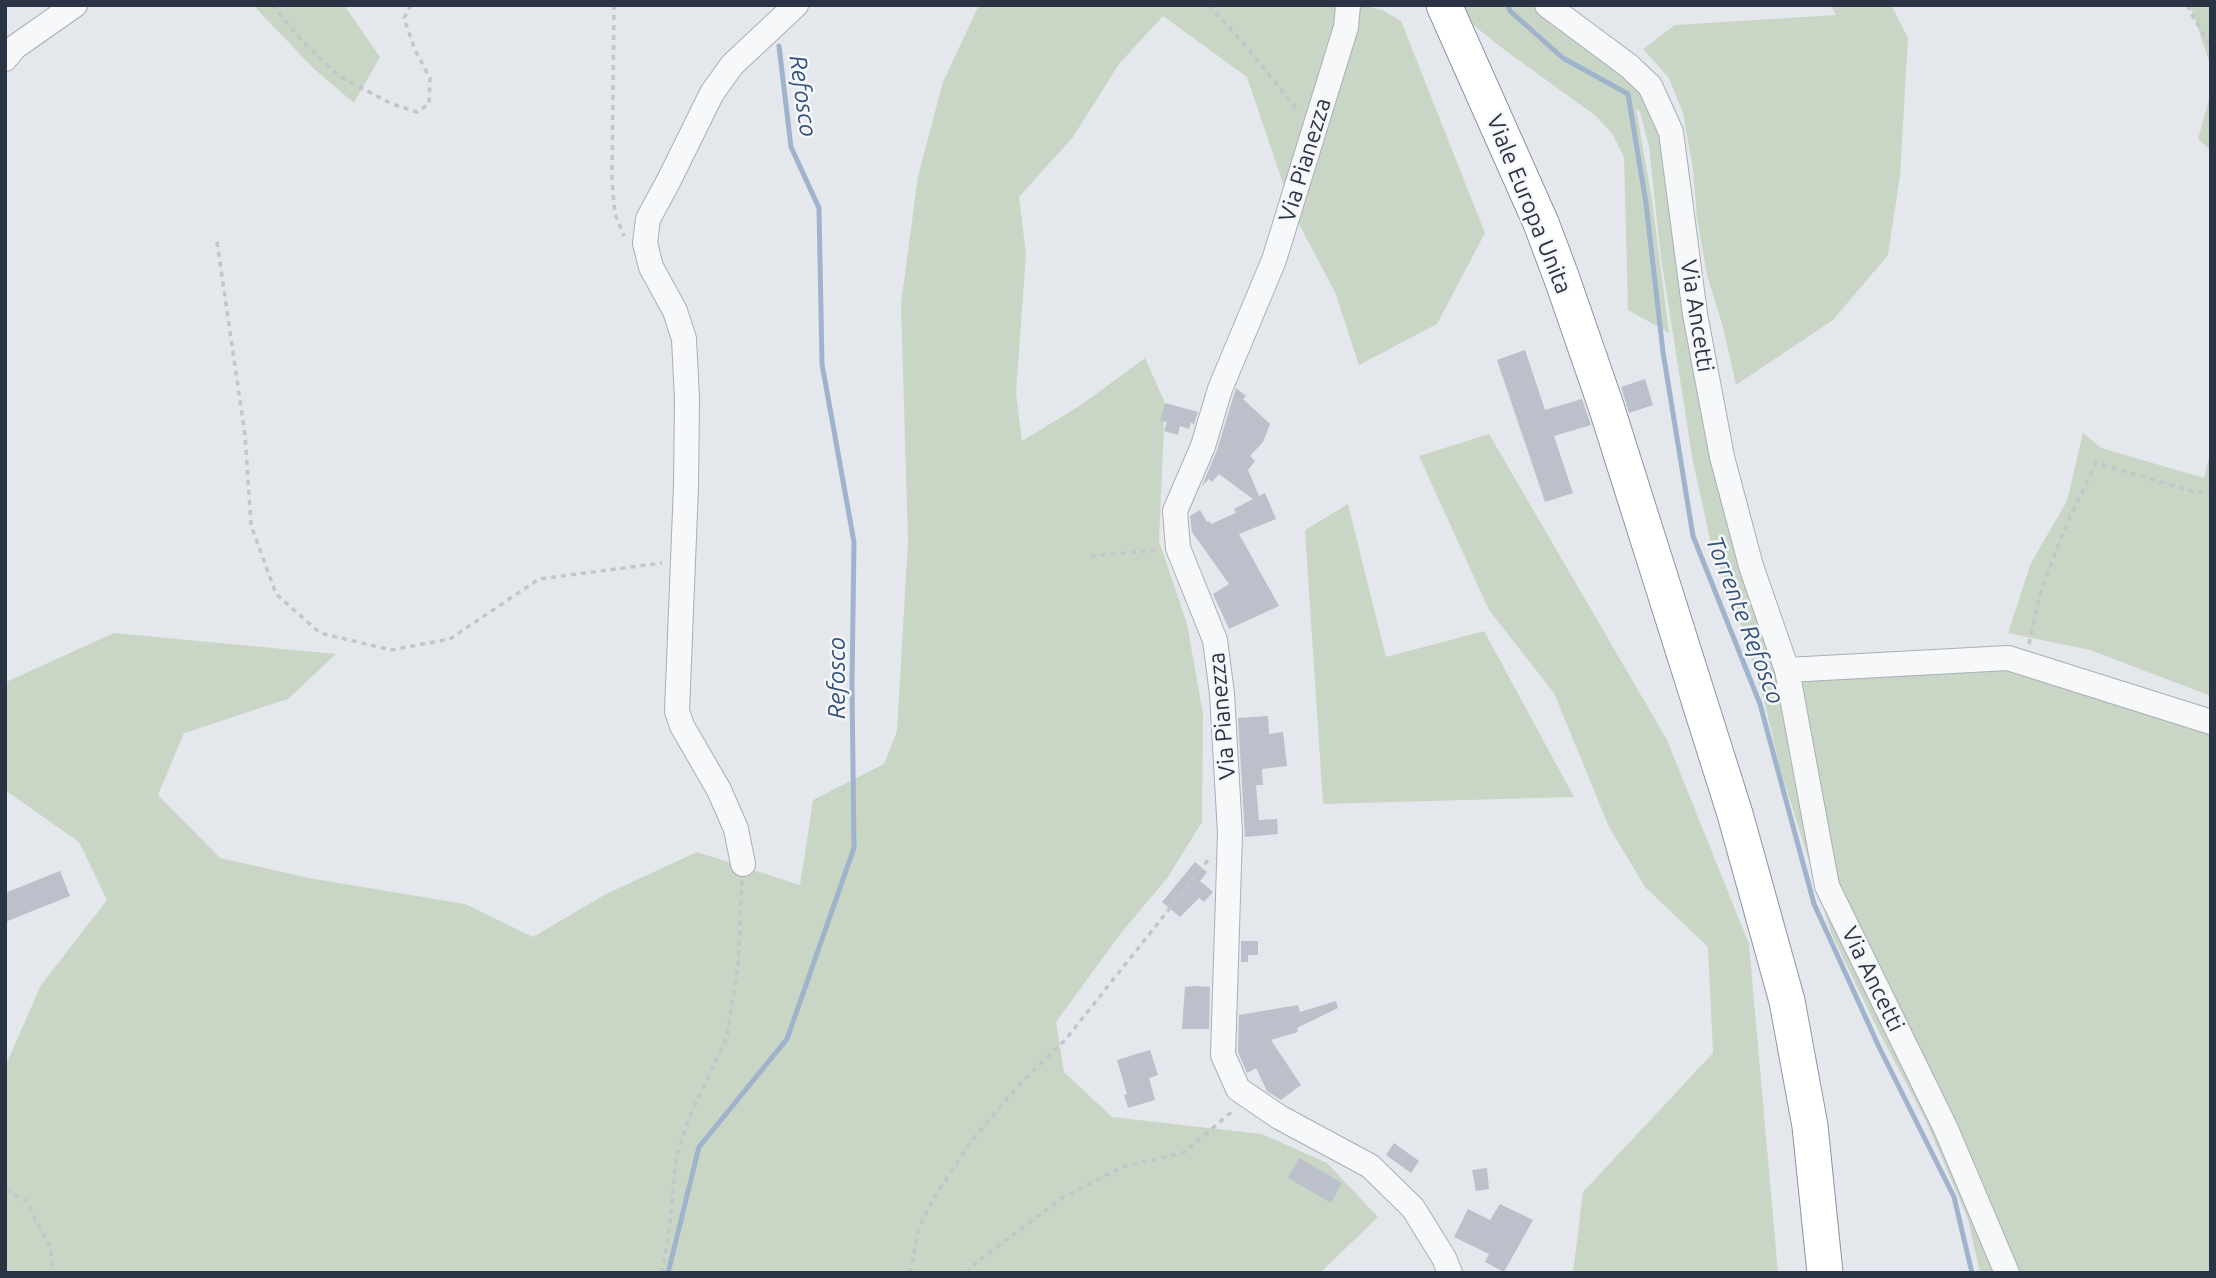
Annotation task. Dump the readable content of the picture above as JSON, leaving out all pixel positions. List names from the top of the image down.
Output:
{
  "streets": {
    "highway": ["Viale Europa Unita"],
    "street": ["Via Pianezza", "Via Ancetti"]
  },
  "water": ["Refosco", "Torrente Refosco"]
}
